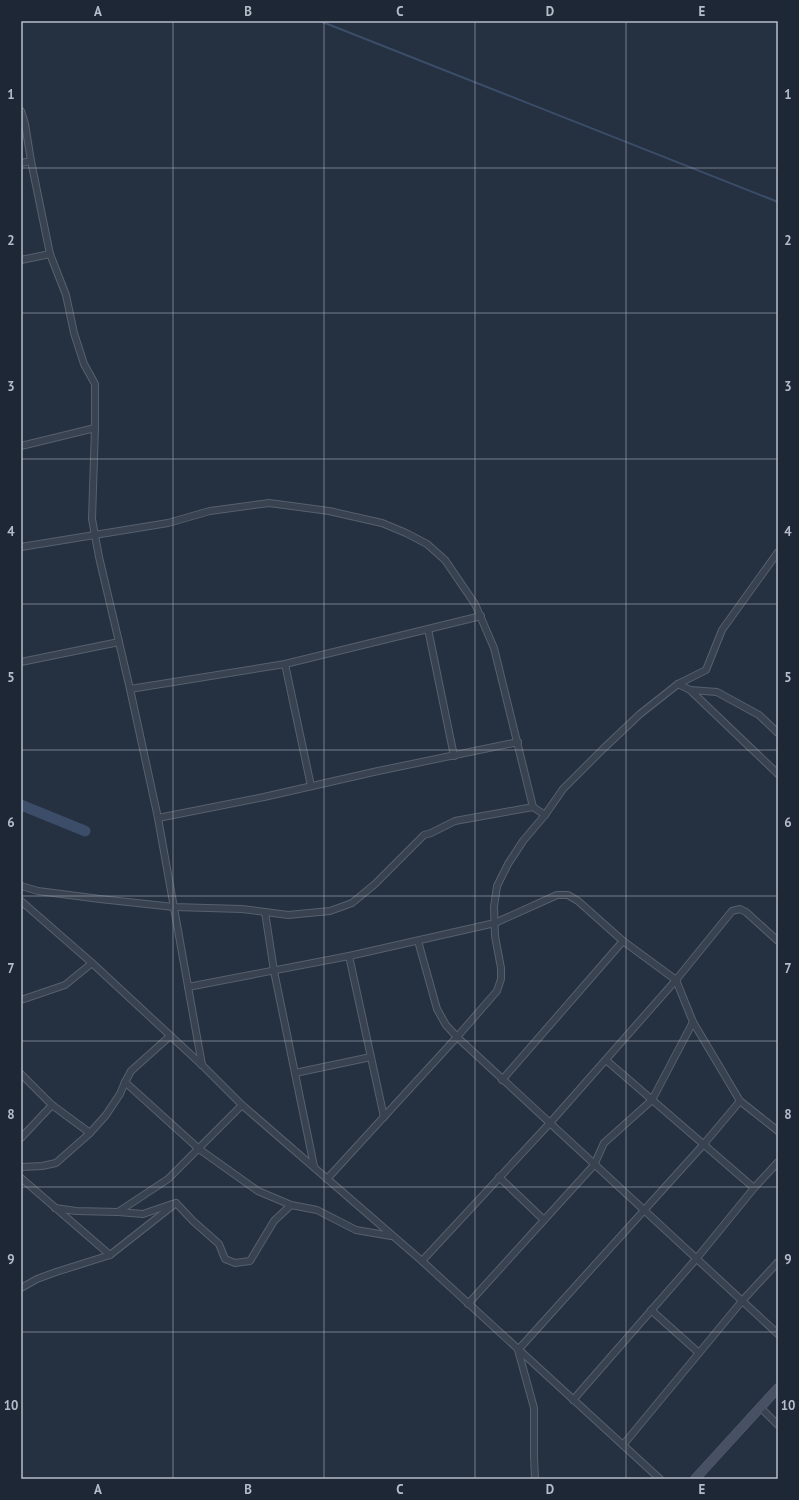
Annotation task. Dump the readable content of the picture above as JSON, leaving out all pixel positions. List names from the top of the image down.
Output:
{
  "grid": {
    "columns": [
      "A",
      "B",
      "C",
      "D",
      "E"
    ],
    "rows": [
      "1",
      "2",
      "3",
      "4",
      "5",
      "6",
      "7",
      "8",
      "9",
      "10"
    ]
  }
}
